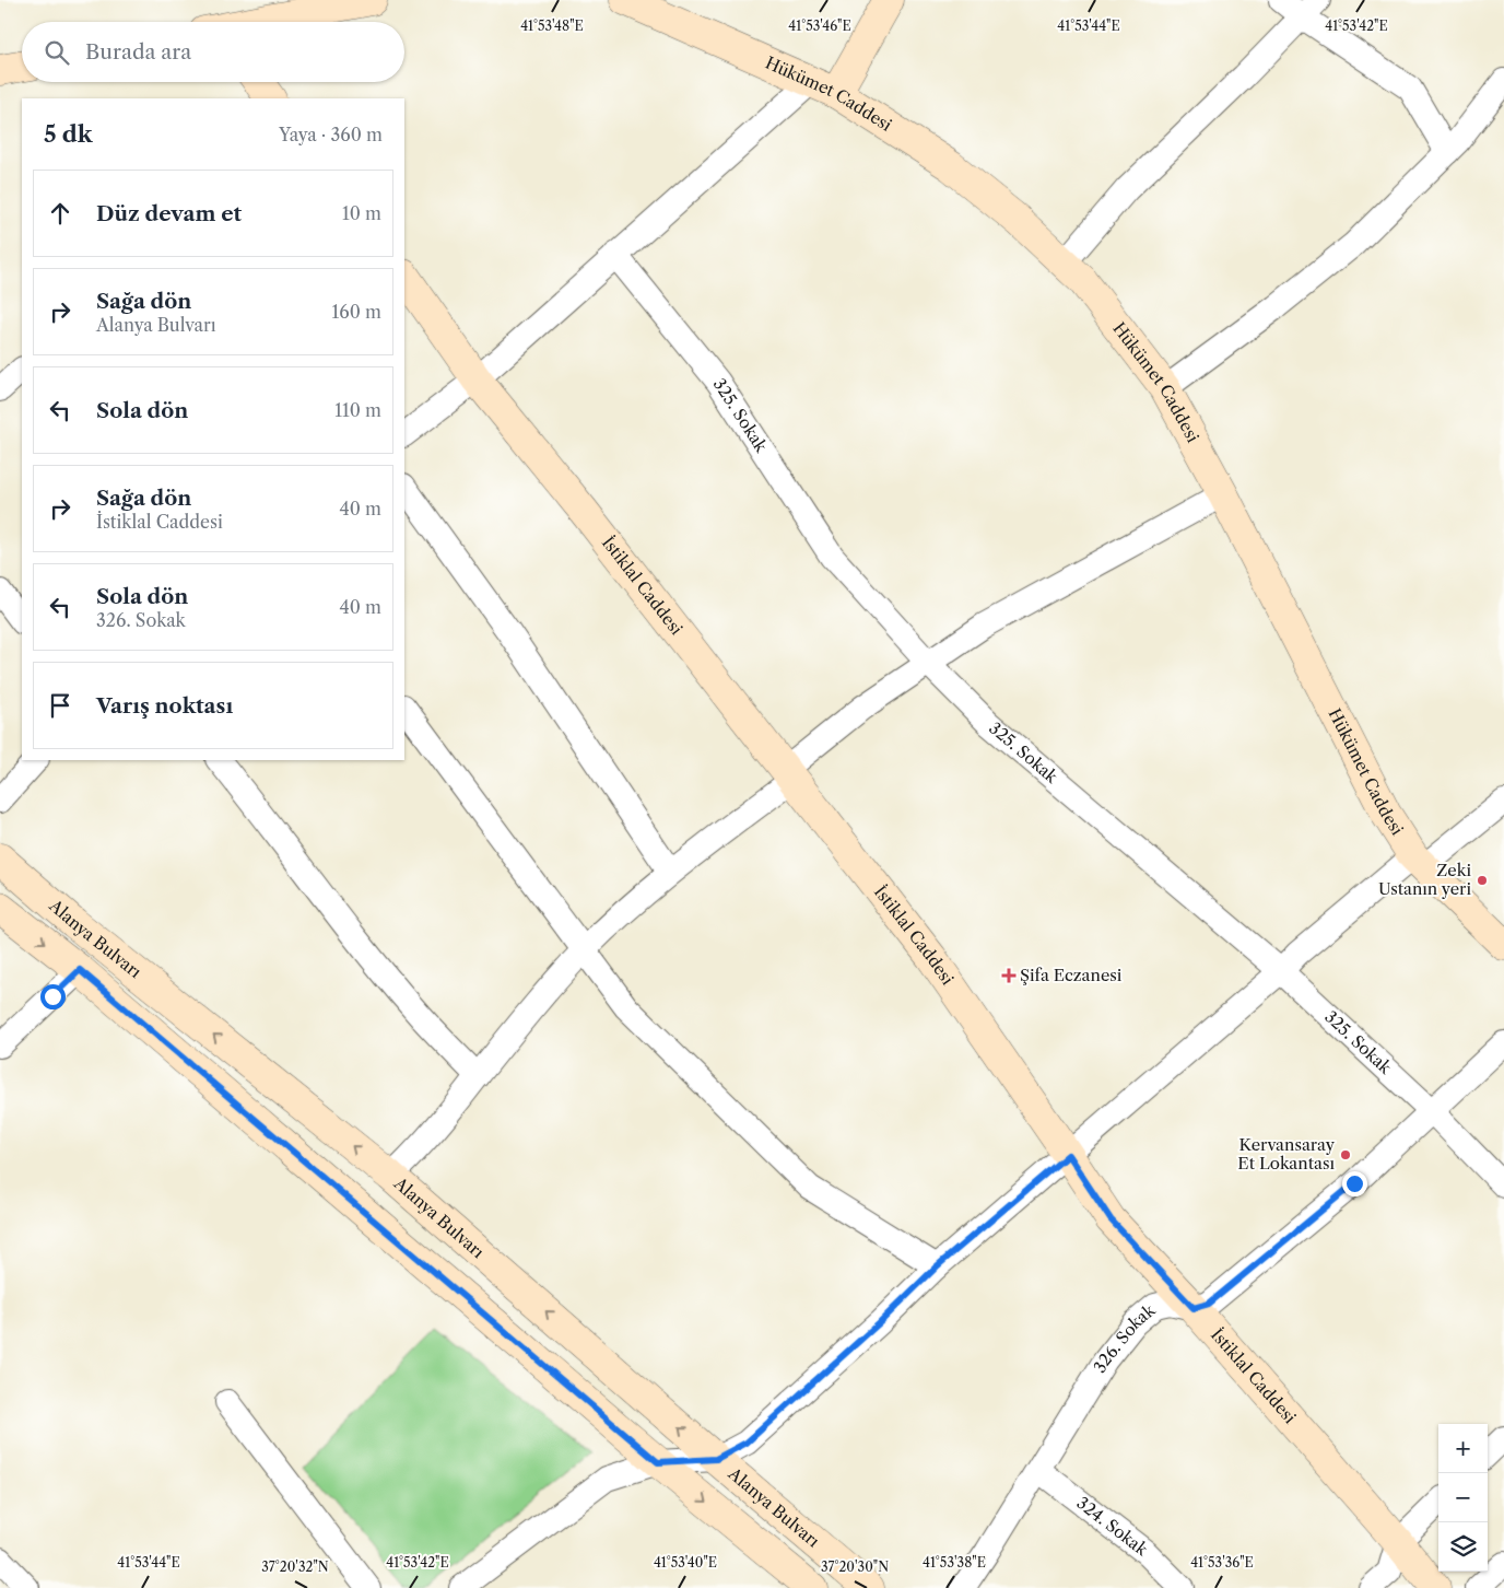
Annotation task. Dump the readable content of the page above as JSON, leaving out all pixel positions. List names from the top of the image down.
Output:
{
  "streets": {
    "street": [
      "Hükümet Caddesi",
      "325. Sokak",
      "İstiklal Caddesi",
      "Alanya Bulvarı",
      "326. Sokak",
      "324. Sokak"
    ]
  },
  "crossings": [
    ["İstiklal Caddesi", "326. Sokak"],
    ["326. Sokak", "324. Sokak"]
  ],
  "places": {
    "other": ["Zeki Ustanın yeri", "Kervansaray Et Lokantası"],
    "health": ["Şifa Eczanesi"]
  },
  "page": {
    "search": "Burada ara",
    "heading": ["5 dk", "Yaya · 360 m"],
    "list": [
      ["Düz devam et", "10 m"],
      ["Sağa dön", "Alanya Bulvarı", "160 m"],
      ["Sola dön", "110 m"],
      ["Sağa dön", "İstiklal Caddesi", "40 m"],
      ["Sola dön", "326. Sokak", "40 m"],
      "Varış noktası"
    ],
    "map_buttons": ["+", "−"]
  },
  "coordinates": [
    "41°53'44\"E",
    "41°53'42\"E",
    "41°53'48\"E",
    "41°53'46\"E",
    "41°53'40\"E",
    "41°53'38\"E",
    "41°53'36\"E",
    "37°20'32\"N",
    "37°20'30\"N"
  ]
}
